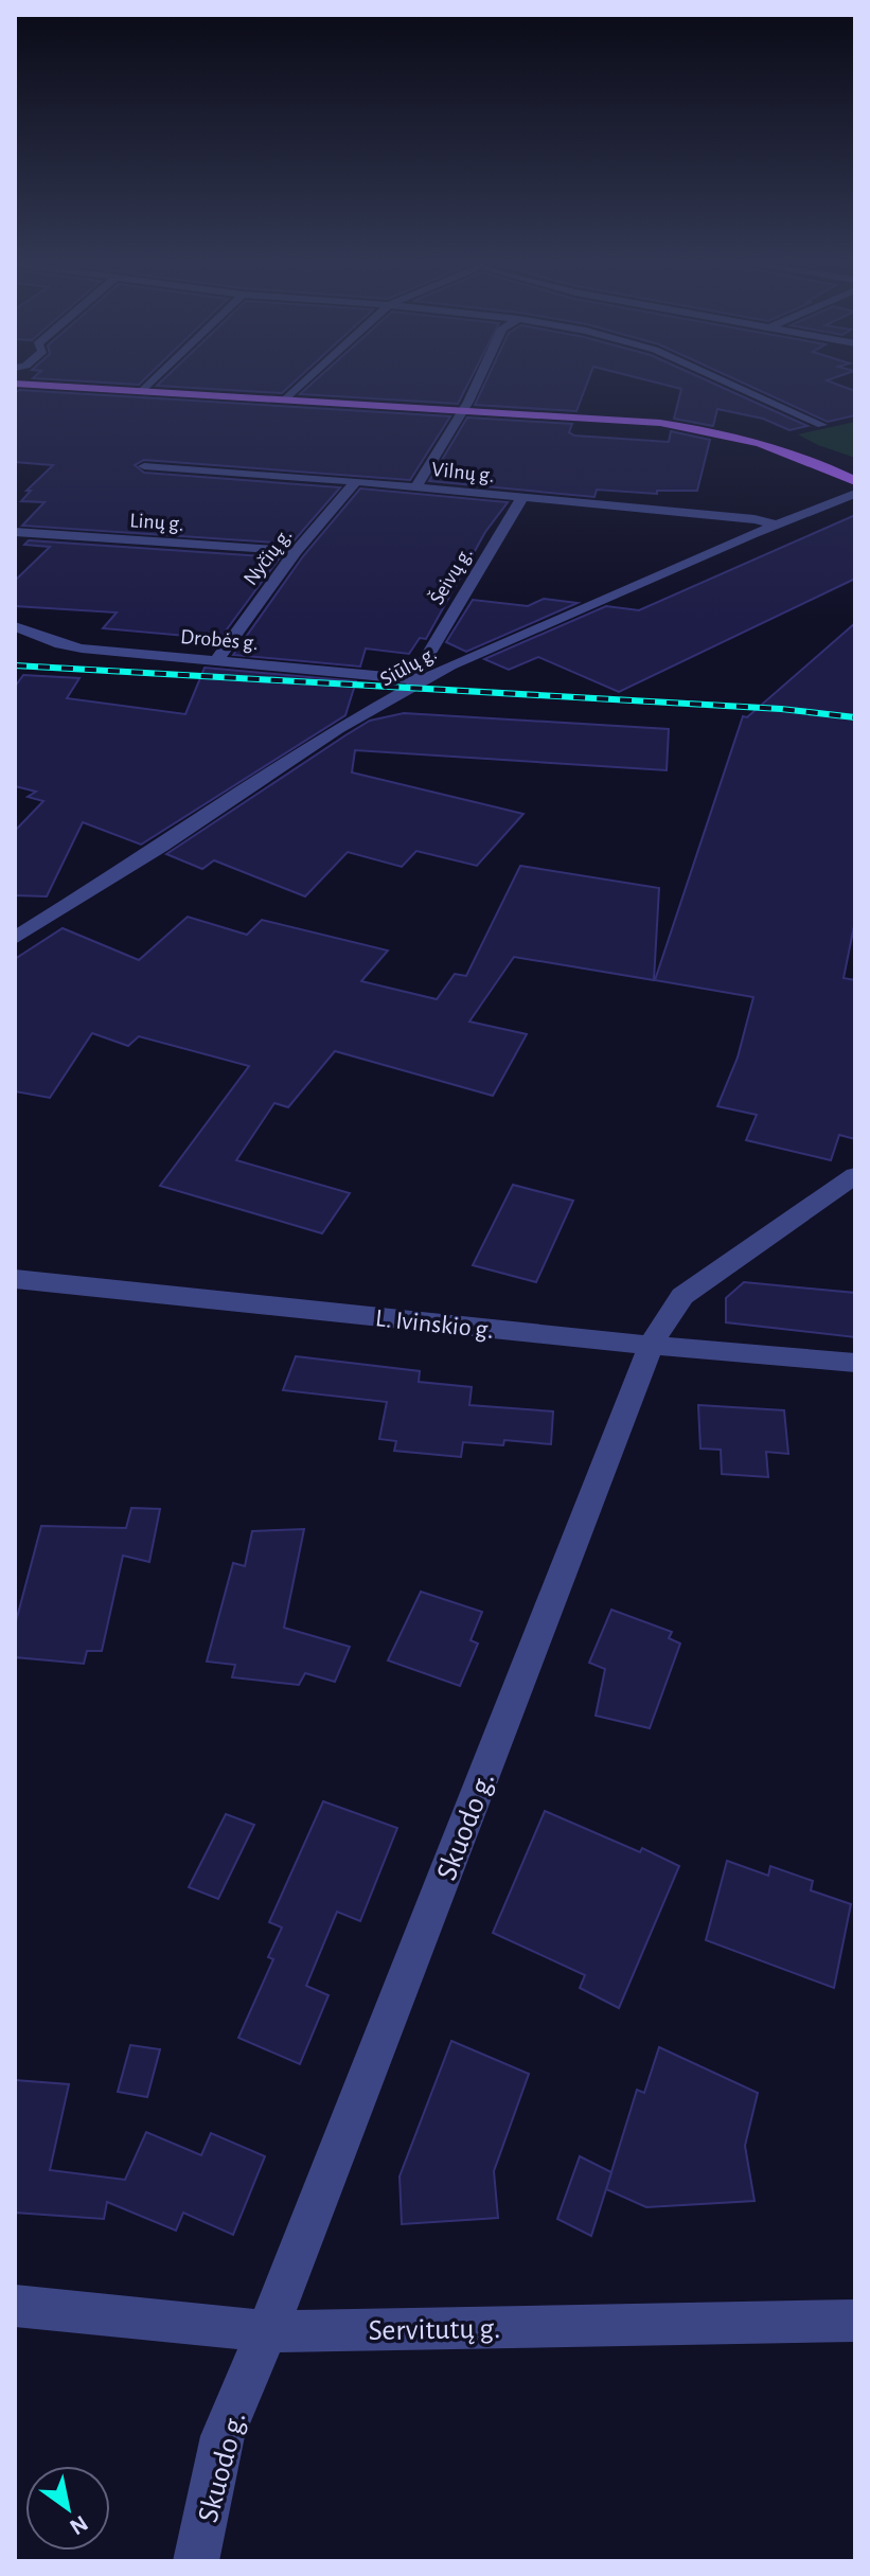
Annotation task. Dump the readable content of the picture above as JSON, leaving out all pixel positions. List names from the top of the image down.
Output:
{
  "streets": {
    "street": [
      "Vilnų g.",
      "Linų g.",
      "Nyčių g.",
      "Šeivų g.",
      "Drobės g.",
      "Siūlų g.",
      "L. Ivinskio g.",
      "Skuodo g.",
      "Servitutų g."
    ]
  },
  "crossings": [
    ["Vilnų g.", "Nyčių g."],
    ["Vilnų g.", "Šeivų g."],
    ["Vilnų g.", "Siūlų g."],
    ["Linų g.", "Nyčių g."],
    ["Nyčių g.", "Drobės g."],
    ["Šeivų g.", "Drobės g."],
    ["Šeivų g.", "Siūlų g."],
    ["Drobės g.", "Siūlų g."],
    ["L. Ivinskio g.", "Skuodo g."],
    ["Skuodo g.", "Servitutų g."]
  ],
  "north": "bottom right"
}
